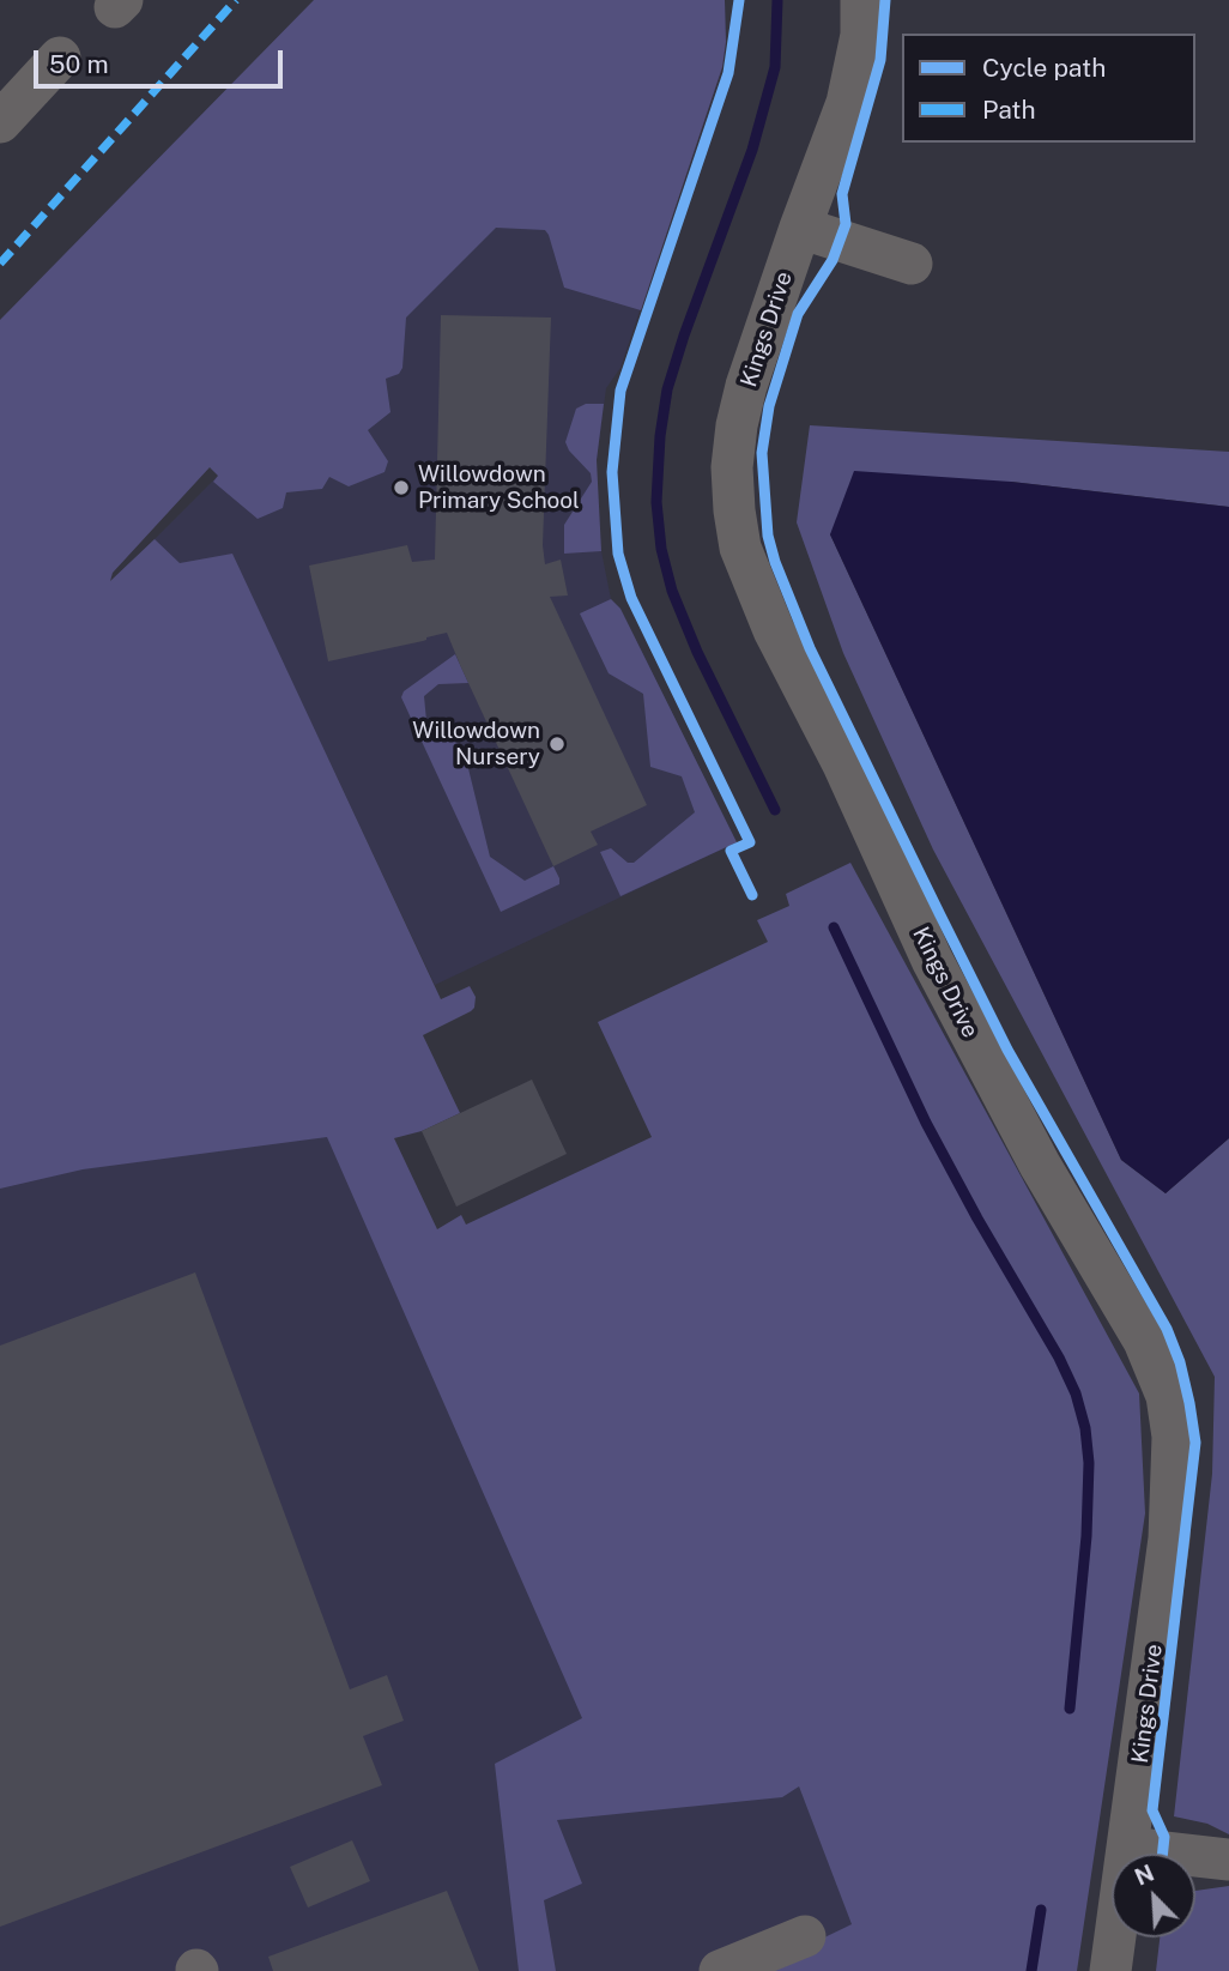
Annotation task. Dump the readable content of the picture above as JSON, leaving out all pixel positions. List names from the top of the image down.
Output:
{
  "streets": {
    "street": ["Kings Drive"]
  },
  "places": ["Willowdown Primary School", "Willowdown Nursery"],
  "legend": ["Cycle path", "Path"],
  "scale_bar": "50 m",
  "north": "top left"
}
